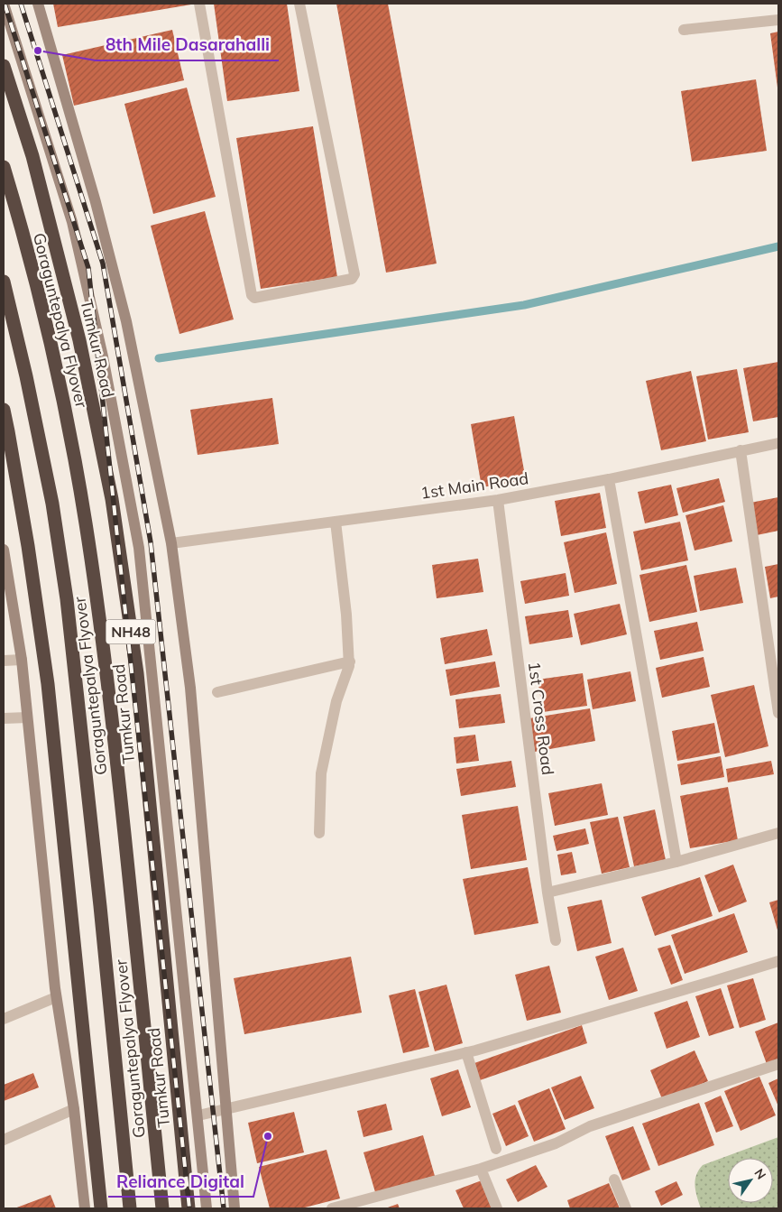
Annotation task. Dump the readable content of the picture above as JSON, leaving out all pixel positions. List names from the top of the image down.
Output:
{
  "streets": {
    "highway": ["Goraguntepalya Flyover", "Tumkur Road", "NH48"],
    "street": ["1st Main Road", "1st Cross Road"]
  },
  "crossings": [
    ["1st Main Road", "1st Cross Road"]
  ],
  "places": ["8th Mile Dasarahalli", "Reliance Digital"],
  "north": "top right"
}
